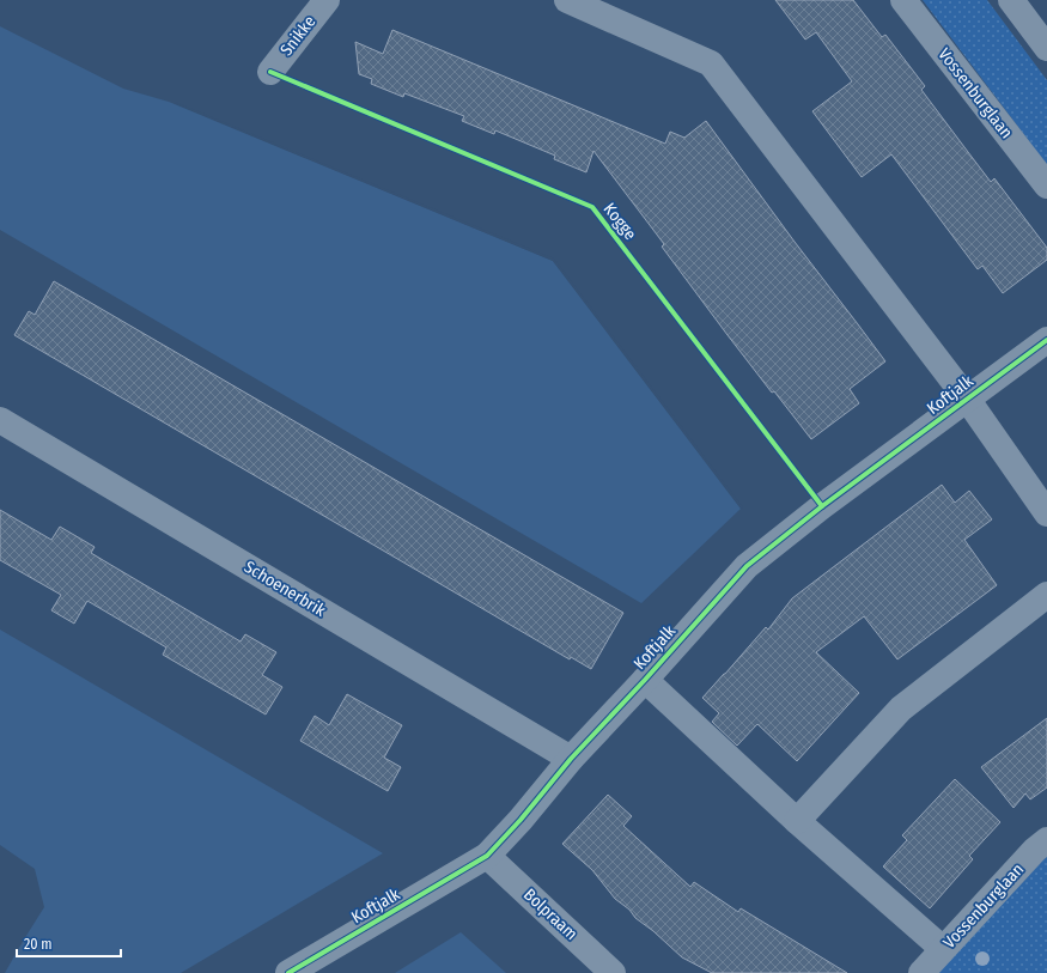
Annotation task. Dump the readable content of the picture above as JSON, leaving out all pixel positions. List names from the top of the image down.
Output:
{
  "streets": {
    "street": [
      "Snikke",
      "Vossenburglaan",
      "Koftjalk",
      "Schoenerbrik",
      "Bolpraam"
    ],
    "cycle path": ["Kogge"]
  },
  "crossings": [
    ["Koftjalk", "Schoenerbrik"],
    ["Koftjalk", "Bolpraam"]
  ],
  "scale_bar": "20 m"
}
